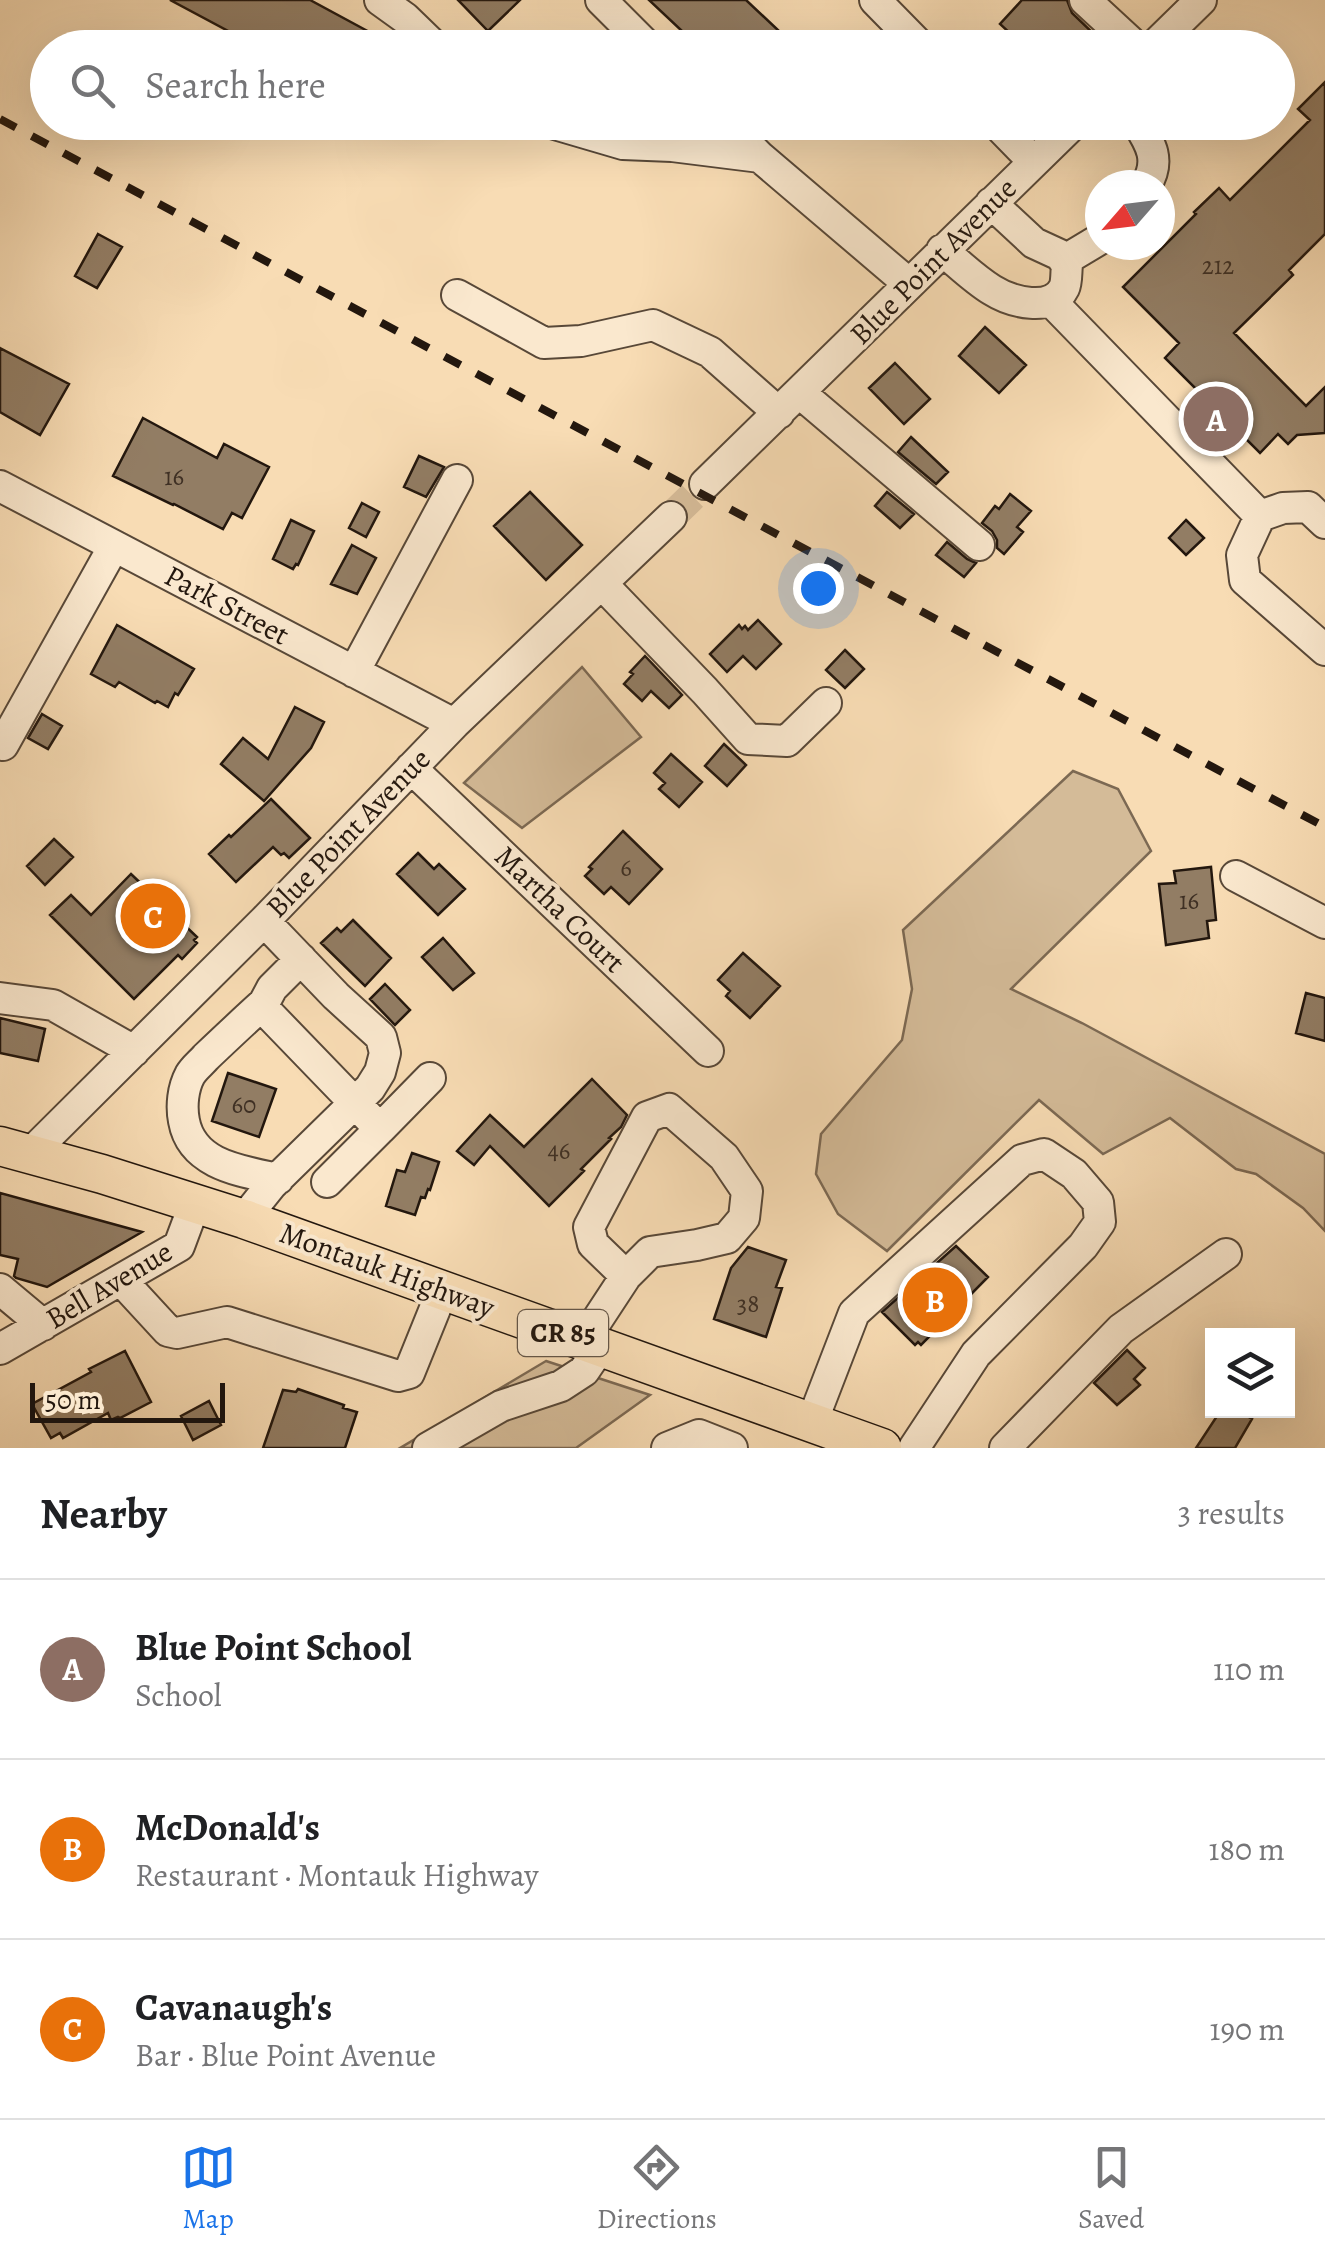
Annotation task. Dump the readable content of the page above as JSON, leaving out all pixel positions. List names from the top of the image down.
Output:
{
  "streets": {
    "main road": ["Montauk Highway", "CR 85"],
    "street": [
      "Blue Point Avenue",
      "Park Street",
      "Martha Court",
      "Bell Avenue"
    ]
  },
  "crossings": [
    ["Blue Point Avenue", "Park Street"],
    ["Blue Point Avenue", "Martha Court"],
    ["Blue Point Avenue", "Montauk Highway"],
    ["Montauk Highway", "Bell Avenue"]
  ],
  "house_numbers": [
    "212",
    "16",
    "6",
    "16",
    "60",
    "46",
    "38"
  ],
  "scale_bar": "50 m",
  "north": "bottom left",
  "page": {
    "search": "Search here",
    "pins": ["A", "C", "B"],
    "scale": "50 m",
    "heading": ["Nearby", "3 results"],
    "list": [
      {
        "mark": "A",
        "name": "Blue Point School",
        "note": "School",
        "value": "110 m"
      },
      {
        "mark": "B",
        "name": "McDonald's",
        "note": "Restaurant · Montauk Highway",
        "value": "180 m"
      },
      {
        "mark": "C",
        "name": "Cavanaugh's",
        "note": "Bar · Blue Point Avenue",
        "value": "190 m"
      }
    ],
    "nav": ["Map", "Directions", "Saved"]
  }
}
